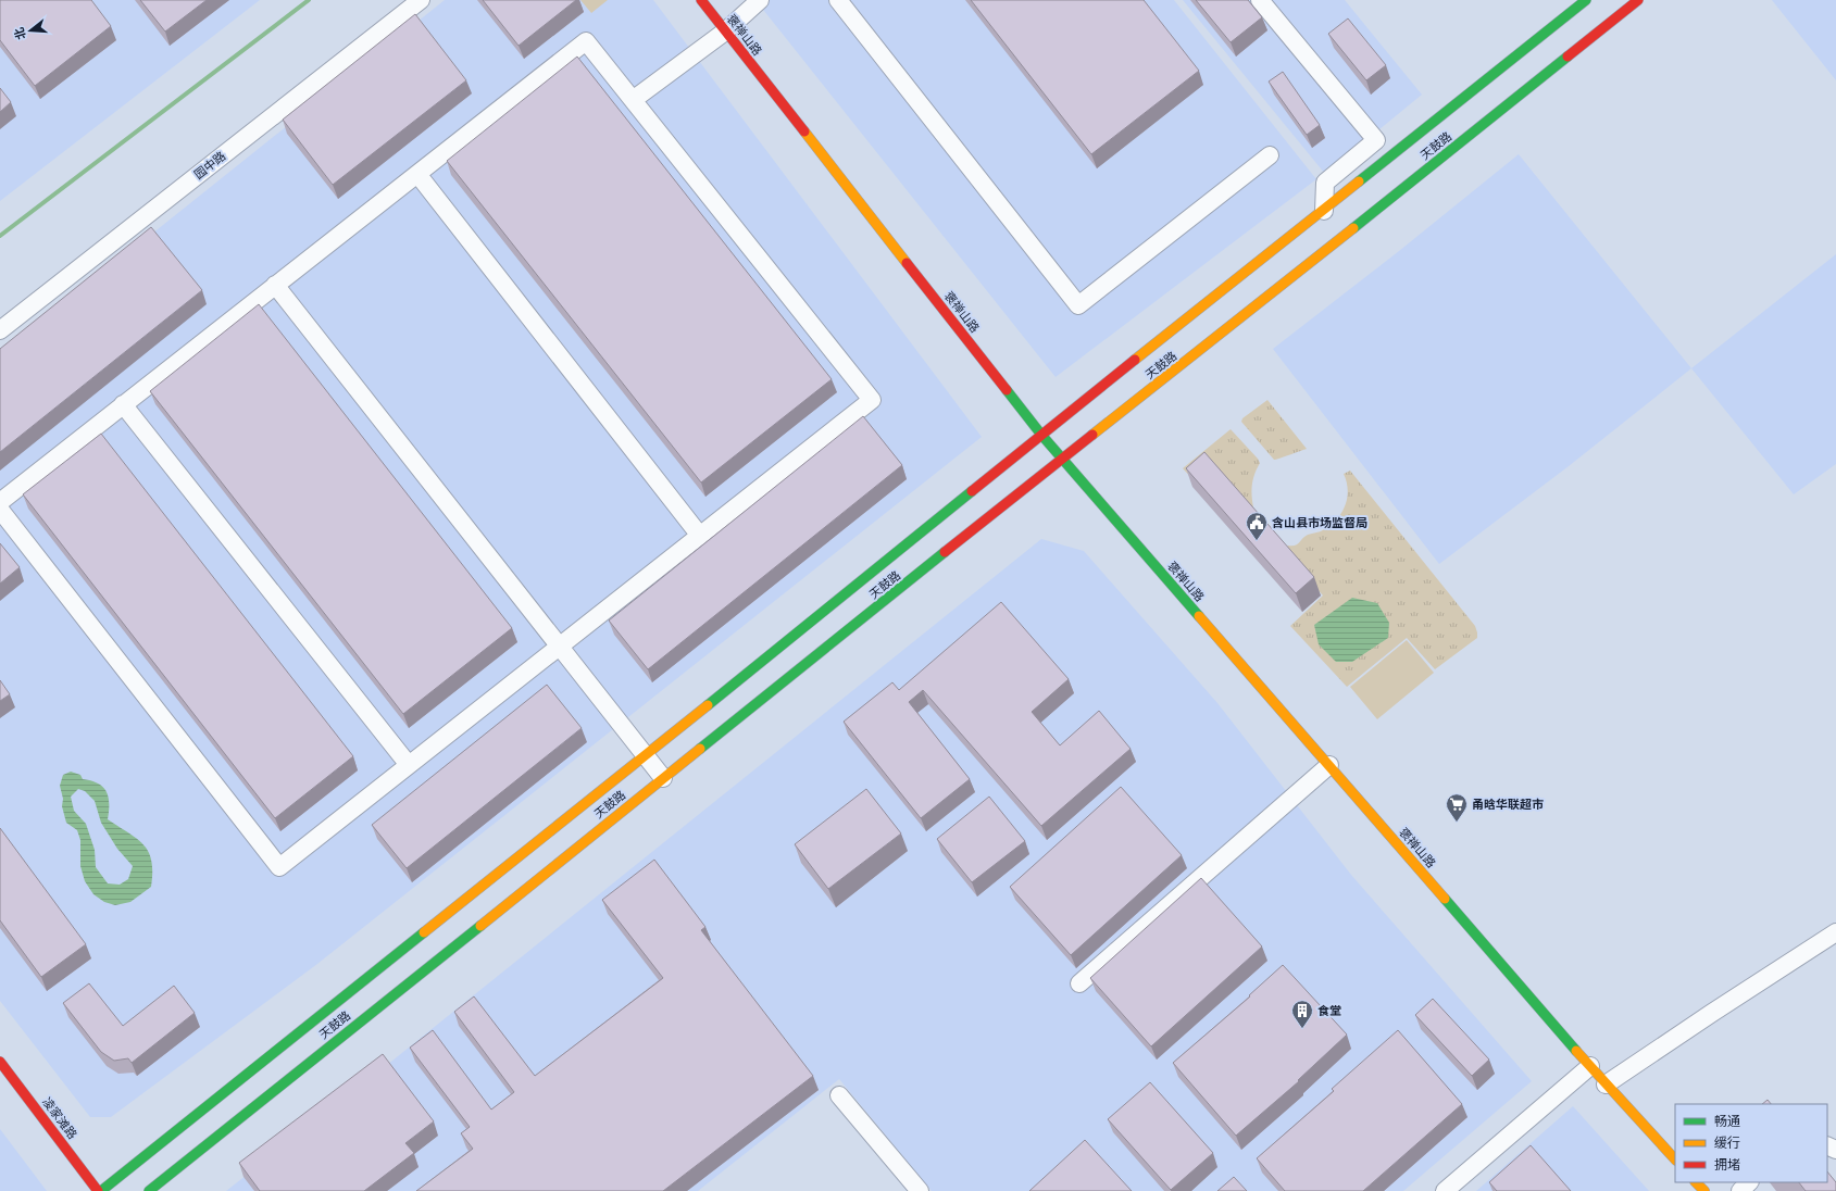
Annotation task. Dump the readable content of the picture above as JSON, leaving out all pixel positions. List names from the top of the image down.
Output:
{
  "streets": {
    "main road": ["褒禅山路", "天鼓路", "凌家滩路"],
    "street": ["园中路"]
  },
  "crossings": [
    ["褒禅山路", "天鼓路"],
    ["天鼓路", "凌家滩路"]
  ],
  "places": {
    "public building": ["含山县市场监督局"],
    "supermarket": ["甬晗华联超市"],
    "building": ["食堂"]
  },
  "legend": ["畅通", "缓行", "拥堵"],
  "north": "left"
}
